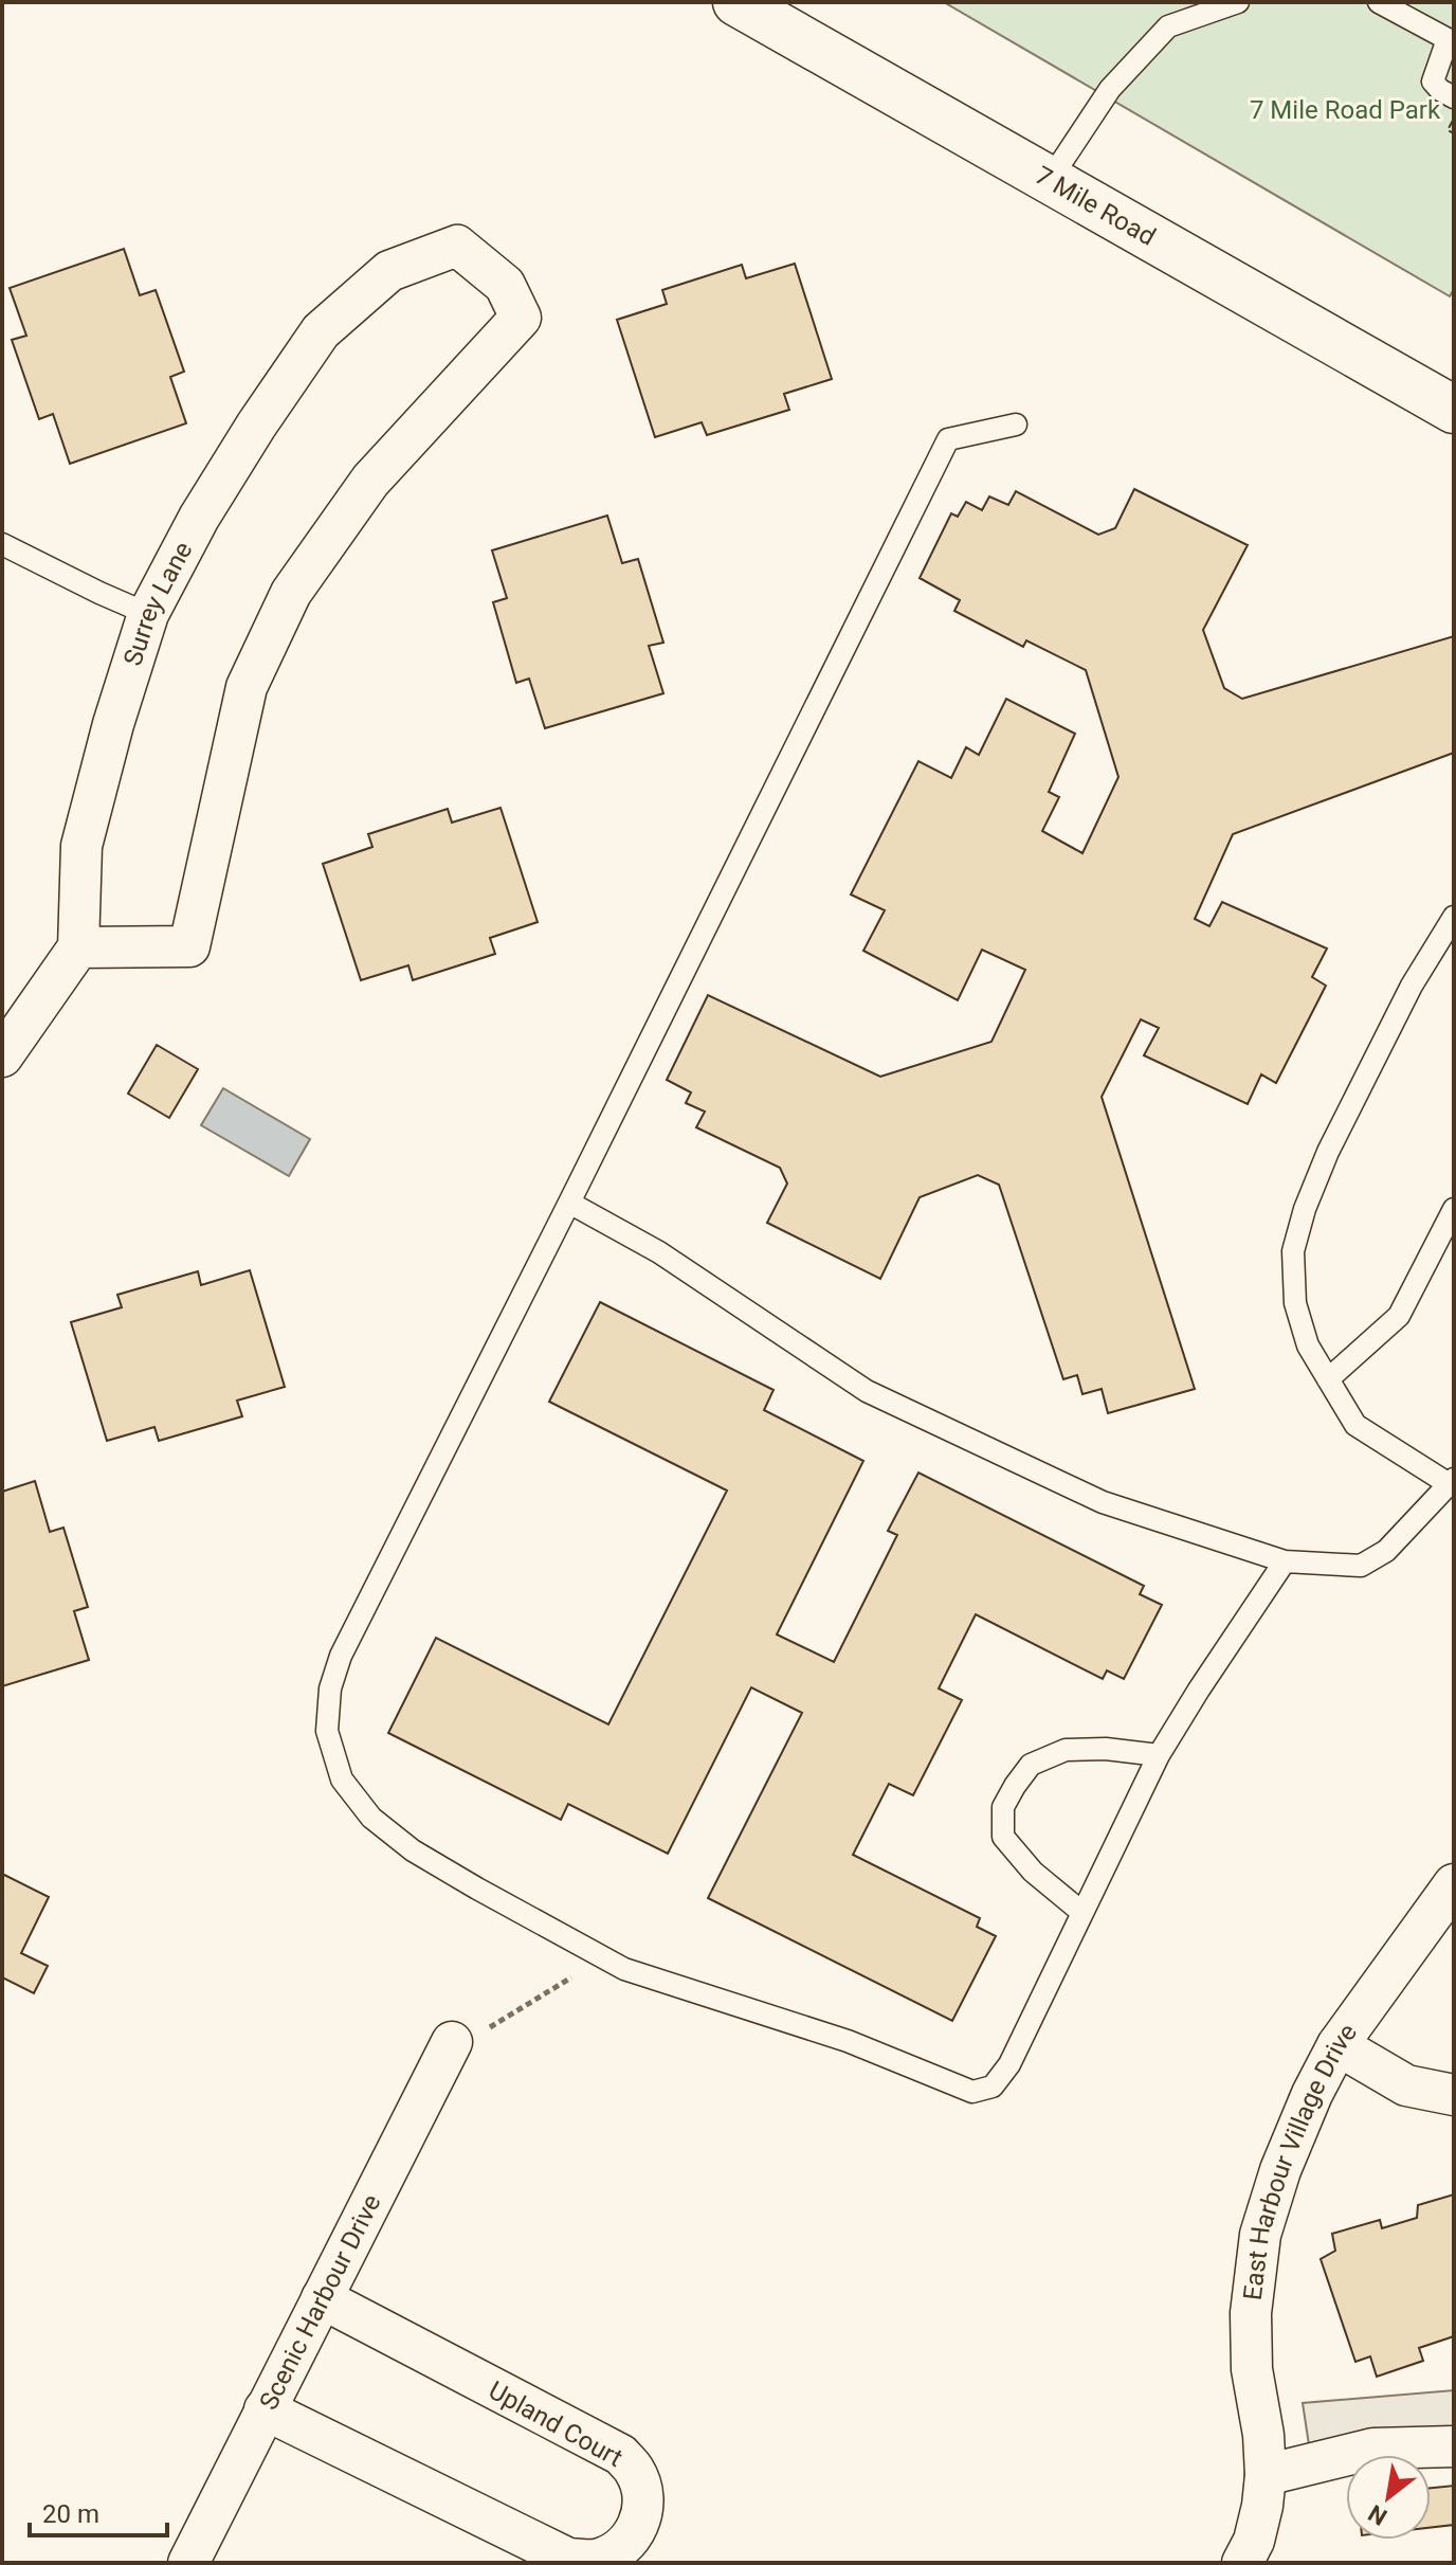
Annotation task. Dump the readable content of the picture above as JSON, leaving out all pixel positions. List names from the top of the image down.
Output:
{
  "streets": {
    "street": [
      "7 Mile Road",
      "Surrey Lane",
      "East Harbour Village Drive",
      "Scenic Harbour Drive",
      "Upland Court"
    ]
  },
  "crossings": [
    ["Scenic Harbour Drive", "Upland Court"]
  ],
  "parks": ["7 Mile Road Park"],
  "scale_bar": "20 m",
  "north": "bottom left"
}
